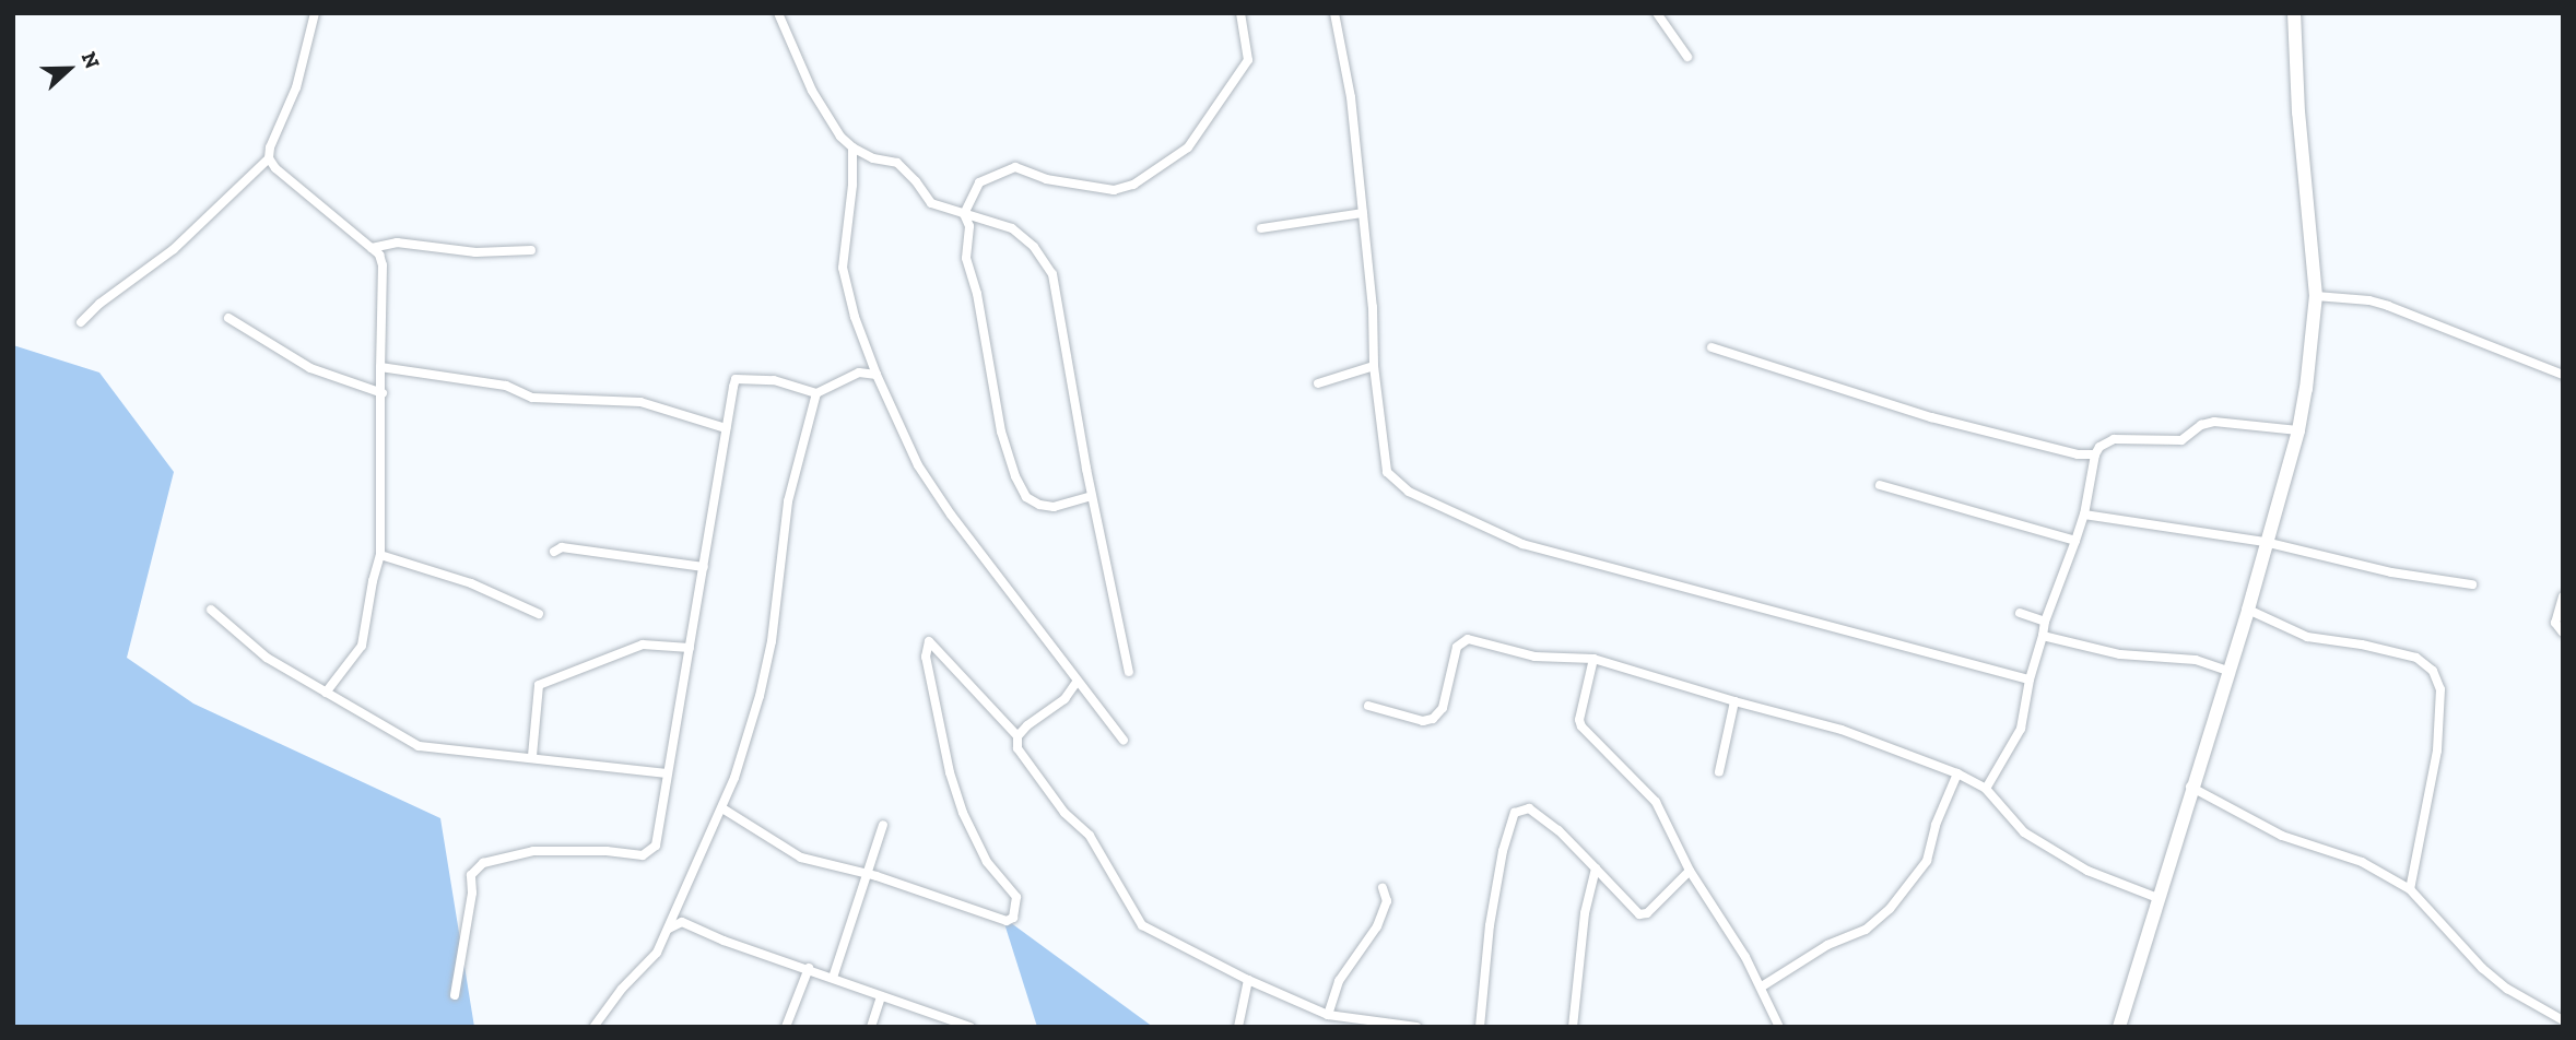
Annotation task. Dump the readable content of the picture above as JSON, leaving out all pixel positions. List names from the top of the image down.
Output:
{
  "north": "right"
}
